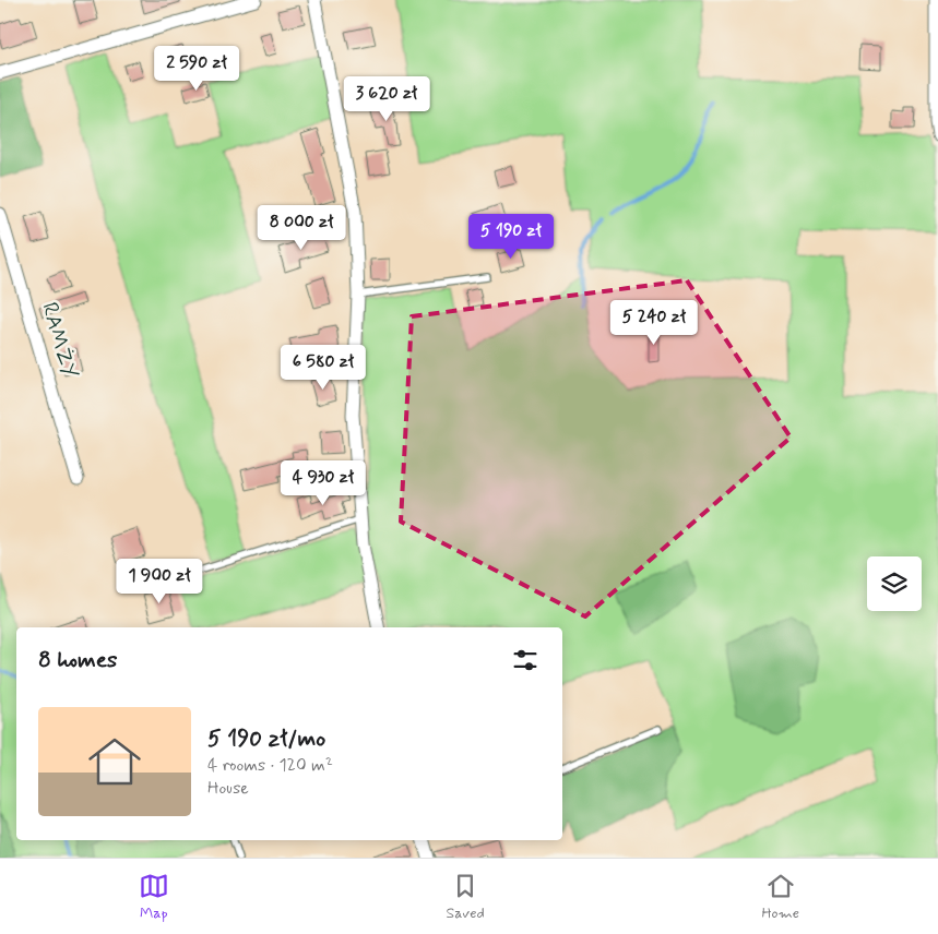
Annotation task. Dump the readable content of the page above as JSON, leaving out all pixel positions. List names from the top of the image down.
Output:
{
  "streets": {
    "street": ["RAMŻY"]
  },
  "page": {
    "price": [
      "2 590 zł",
      "3 620 zł",
      "8 000 zł",
      "5 190 zł",
      "5 240 zł",
      "6 580 zł",
      "4 930 zł",
      "1 900 zł"
    ],
    "heading": "8 homes",
    "list": [
      {
        "name": "5 190 zł/mo",
        "note": "4 rooms · 120 m² · House"
      }
    ],
    "tabs": ["Map", "Saved", "Home"]
  }
}
